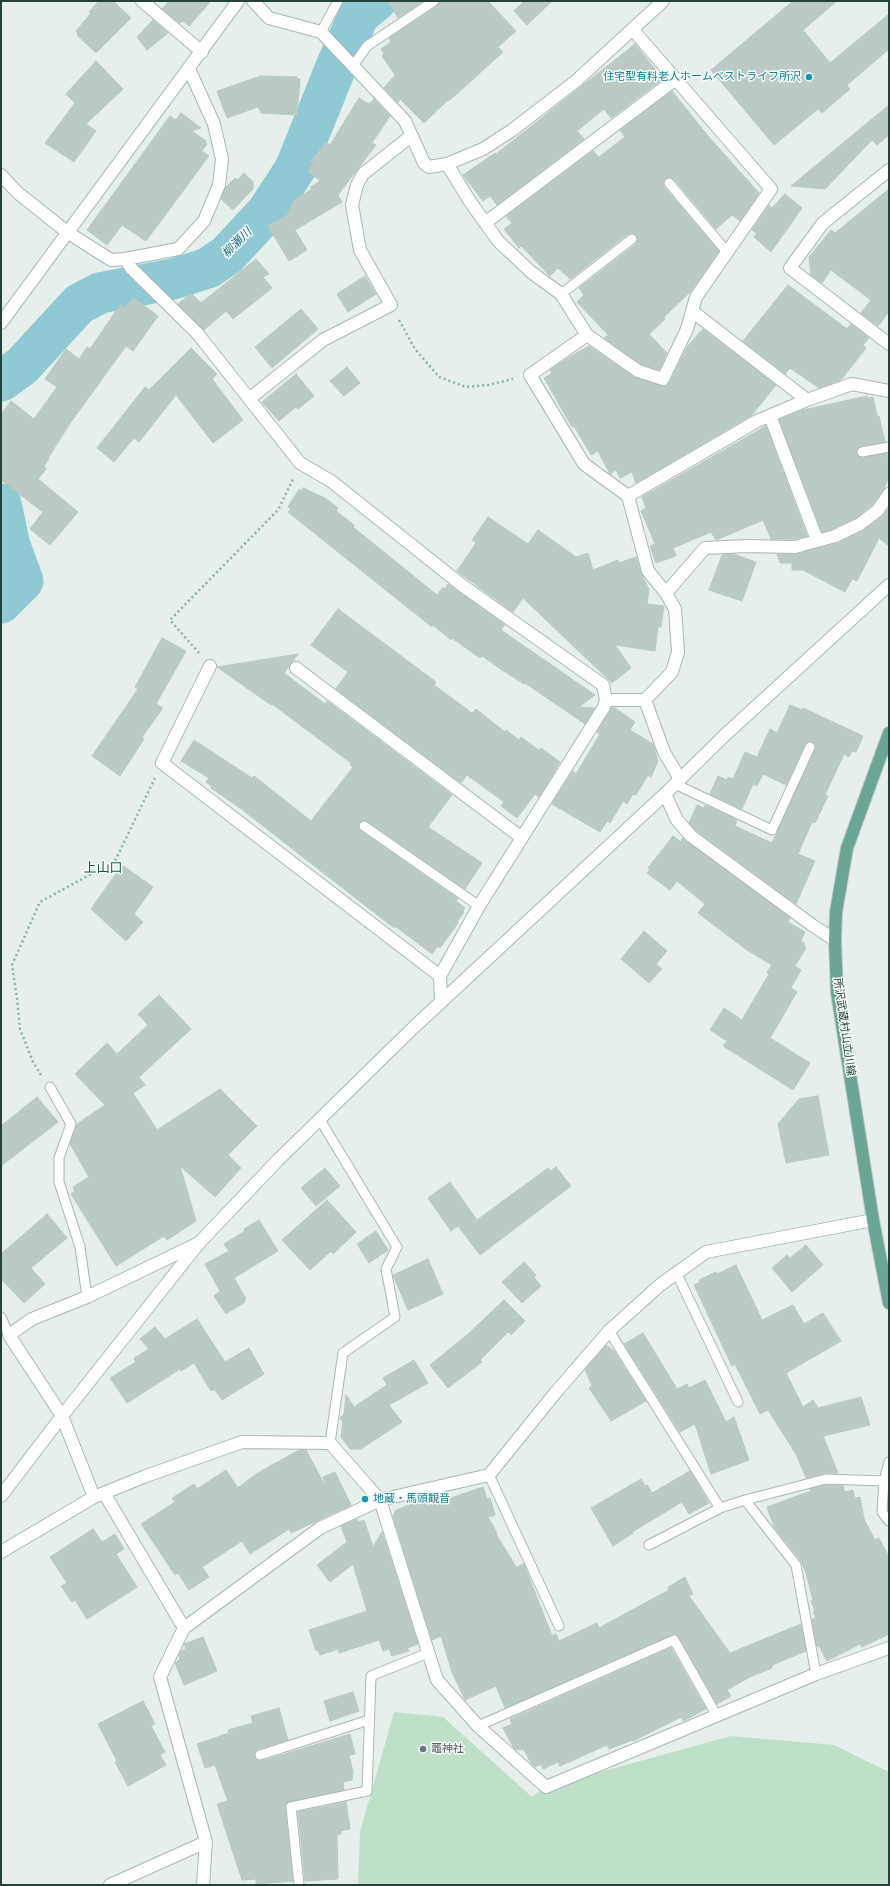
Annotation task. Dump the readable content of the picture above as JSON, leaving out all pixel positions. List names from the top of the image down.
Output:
{
  "streets": {
    "main road": ["所沢武蔵村山立川線"]
  },
  "districts": ["上山口"],
  "water": ["柳瀬川"],
  "places": ["住宅型有料老人ホームベストライフ所沢", "地蔵・馬頭観音", "竈神社"]
}
